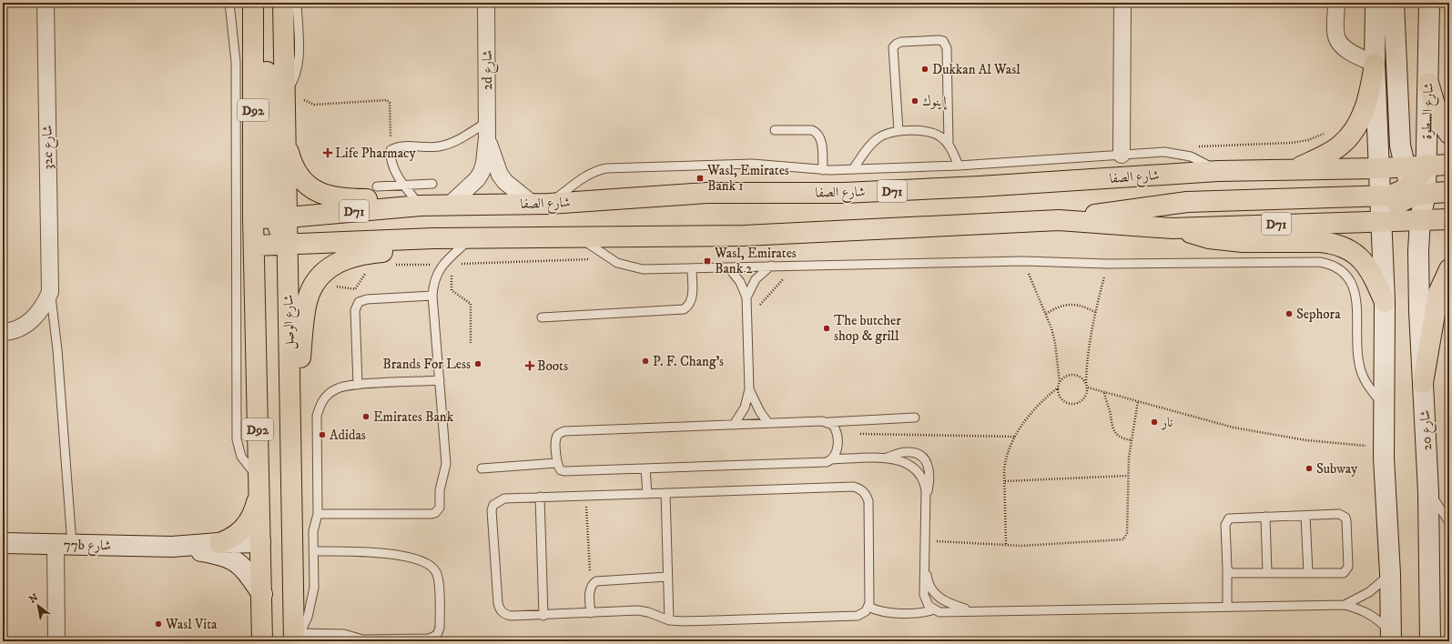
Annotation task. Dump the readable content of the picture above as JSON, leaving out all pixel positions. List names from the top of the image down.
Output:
{
  "streets": {
    "main road": [
      "D92",
      "شارع الصفا",
      "D71",
      "شارع الوصل"
    ],
    "street": [
      "2d شارع",
      "شارع السطوة",
      "32c شارع",
      "شارع 20",
      "77b شارع"
    ]
  },
  "crossings": [
    ["2d شارع", "شارع الصفا"],
    ["D92", "شارع الصفا"],
    ["D92", "D71"],
    ["D92", "77b شارع"],
    ["شارع السطوة", "شارع الصفا"],
    ["شارع الصفا", "شارع الوصل"],
    ["D71", "شارع الوصل"],
    ["D71", "شارع 20"]
  ],
  "places": {
    "other": [
      "Dukkan Al Wasl",
      "إينوك",
      "Sephora",
      "The butcher shop & grill",
      "P. F. Chang’s",
      "Brands For Less",
      "Emirates Bank",
      "نار",
      "Adidas",
      "Subway",
      "Wasl Vita"
    ],
    "health": ["Life Pharmacy", "Boots"],
    "transit": ["Wasl, Emirates Bank 1", "Wasl, Emirates Bank 2"]
  },
  "north": "top left"
}
